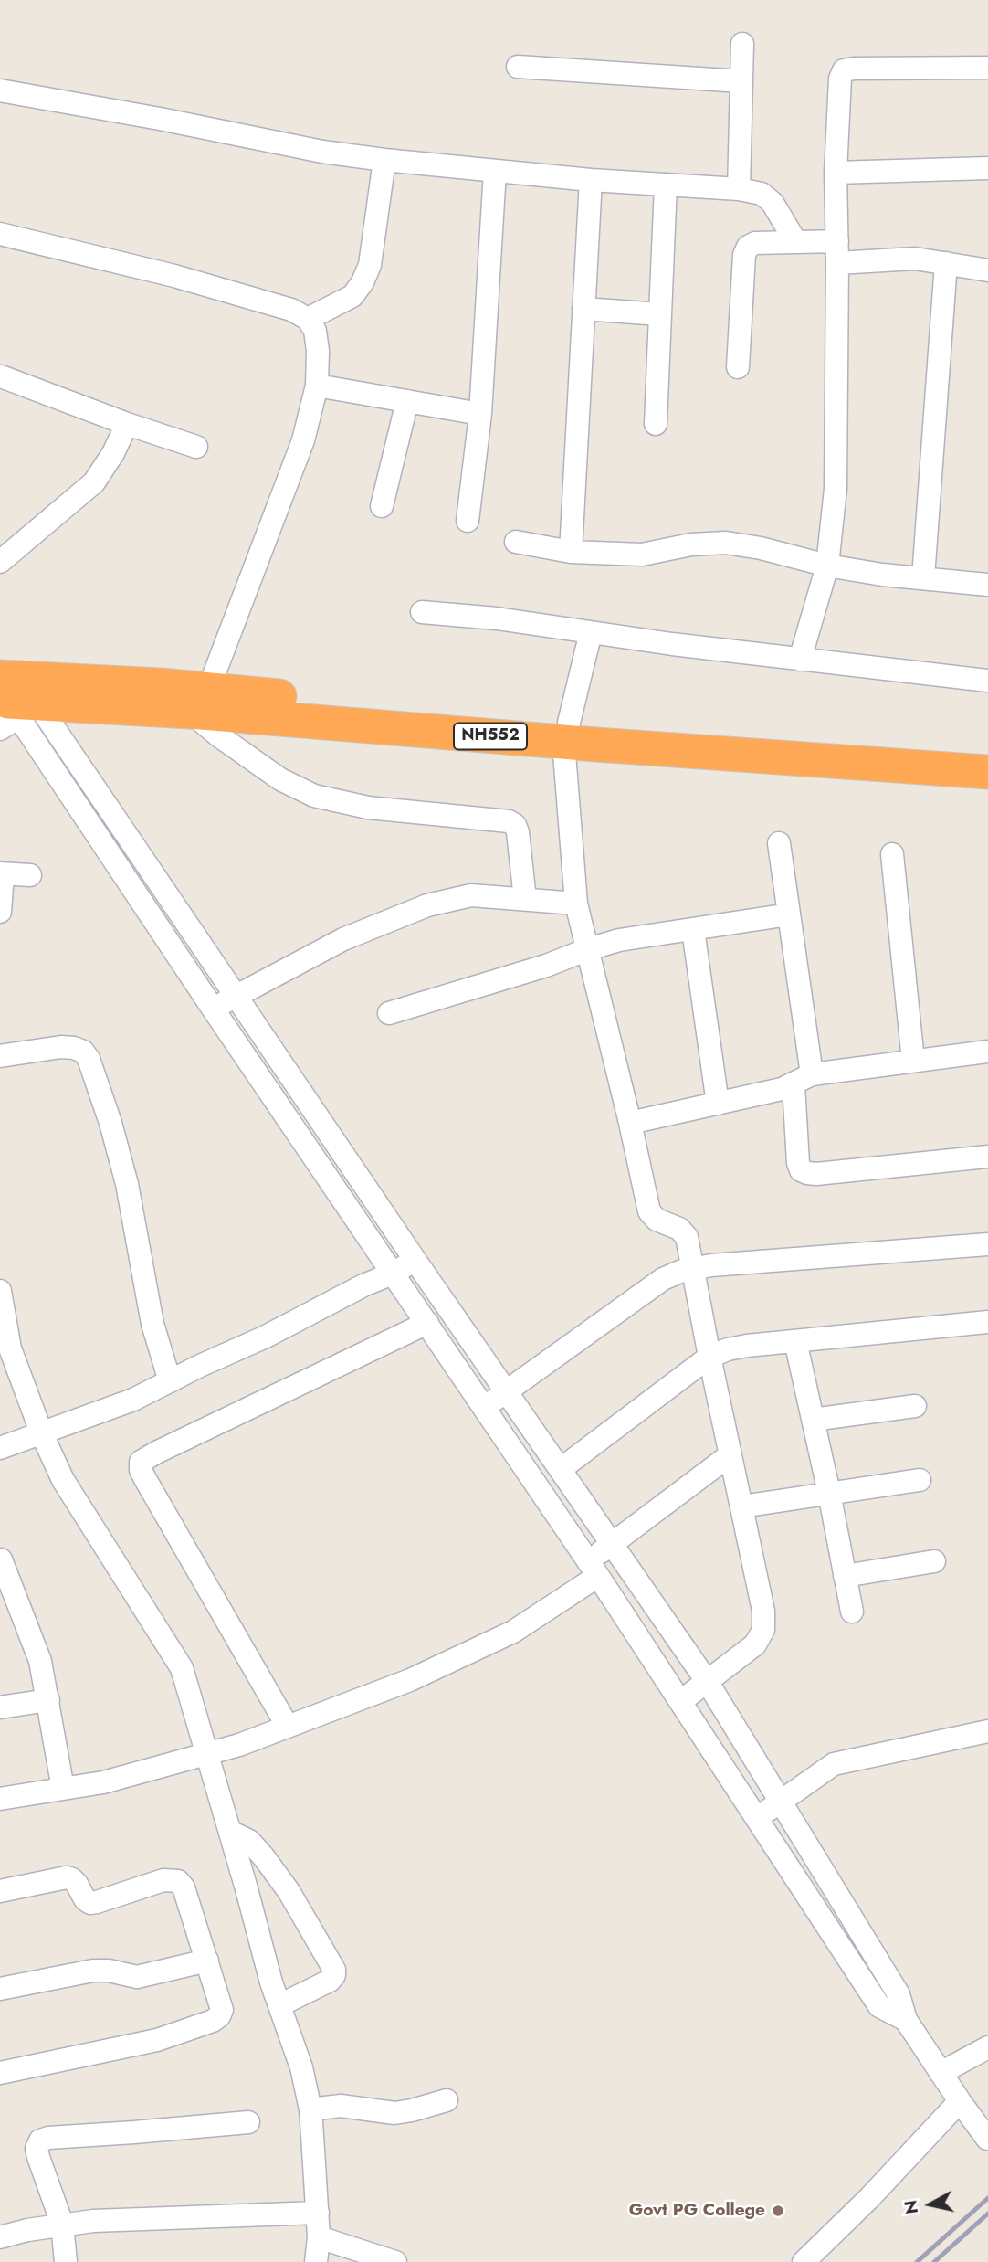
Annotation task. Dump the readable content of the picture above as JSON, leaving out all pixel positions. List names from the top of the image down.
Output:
{
  "streets": {
    "highway": ["NH552"]
  },
  "places": ["Govt PG College"],
  "north": "left"
}
